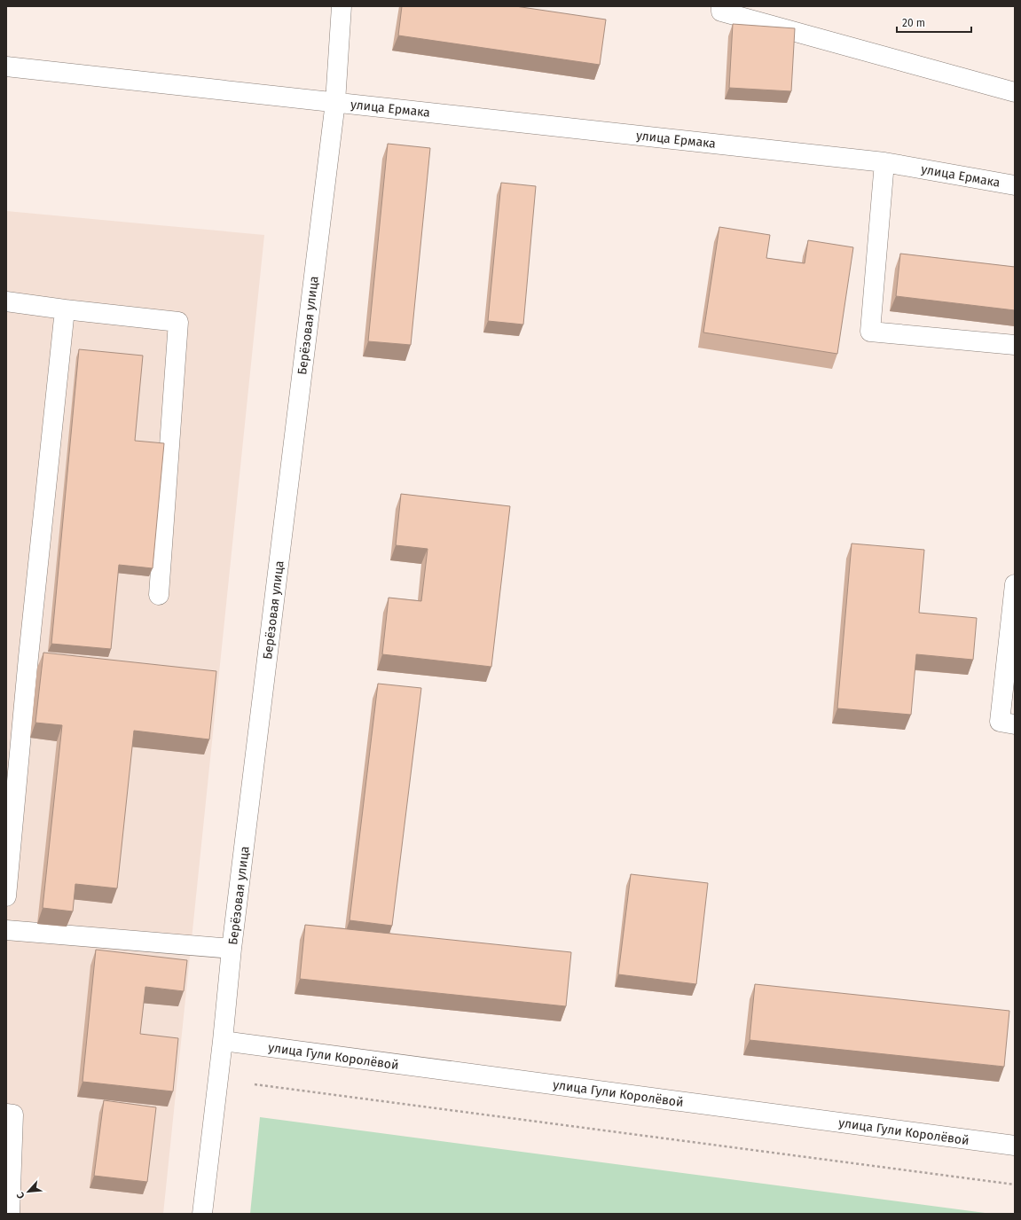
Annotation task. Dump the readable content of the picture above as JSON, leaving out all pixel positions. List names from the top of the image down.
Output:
{
  "streets": {
    "street": ["улица Ермака", "Берёзовая улица", "улица Гули Королёвой"]
  },
  "crossings": [
    ["улица Ермака", "Берёзовая улица"],
    ["Берёзовая улица", "улица Гули Королёвой"]
  ],
  "scale_bar": "20 m",
  "north": "bottom left"
}
